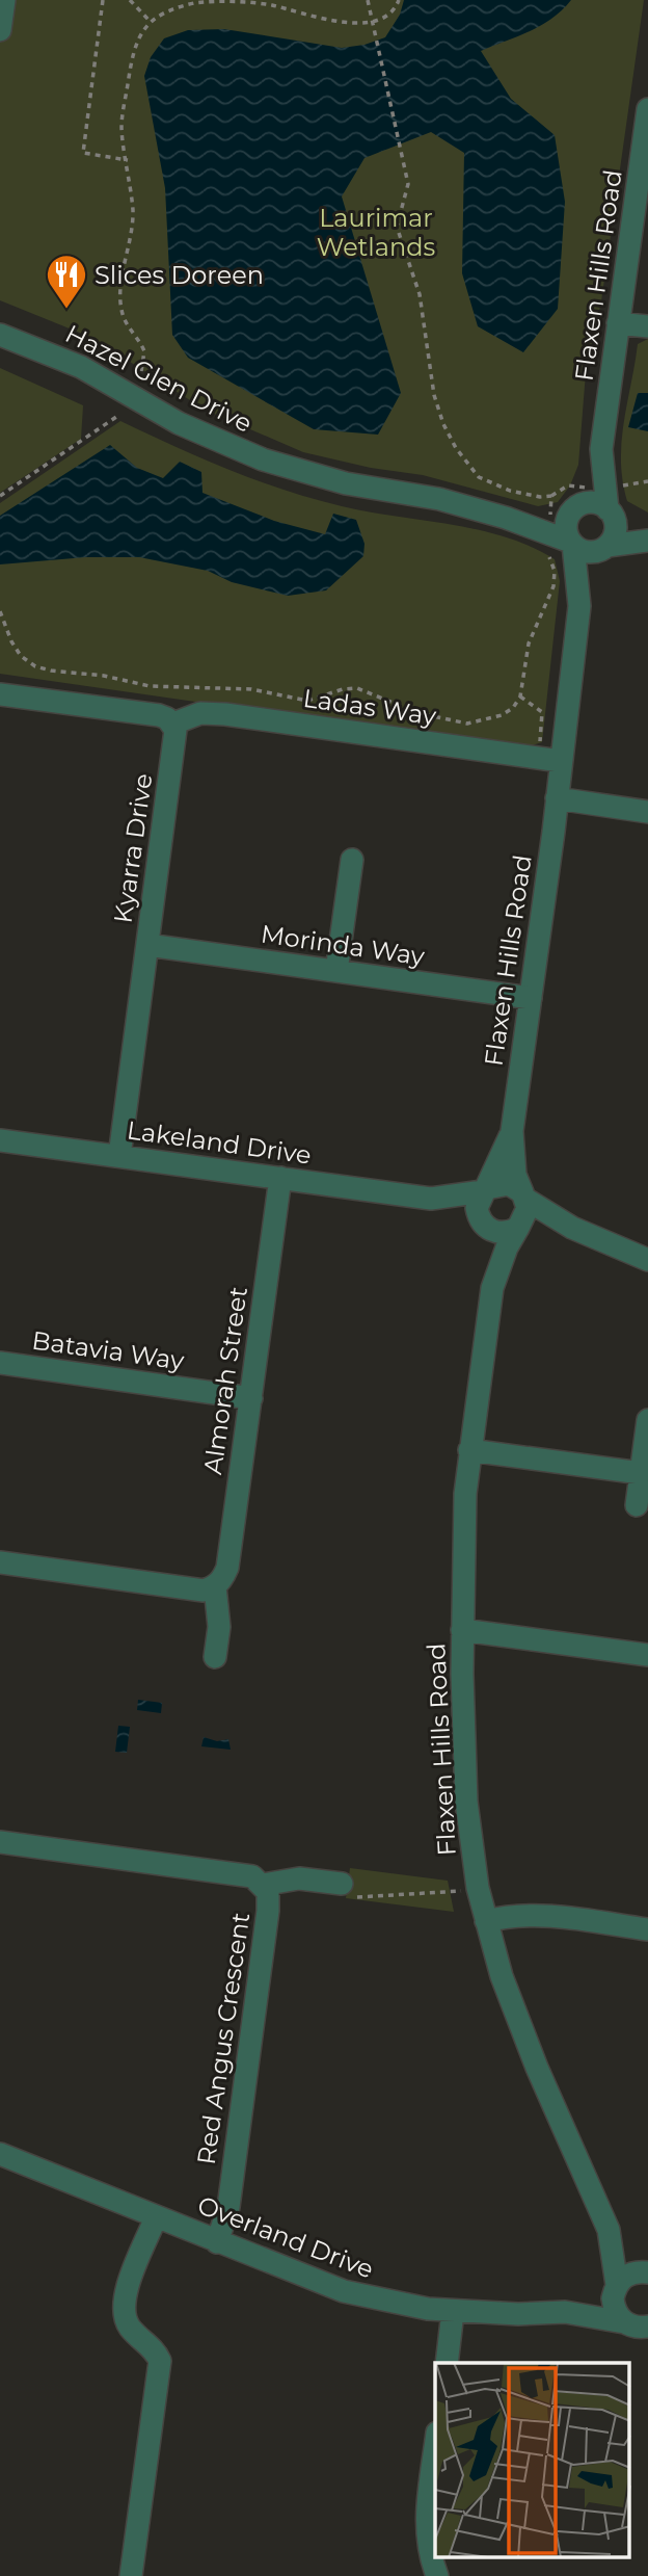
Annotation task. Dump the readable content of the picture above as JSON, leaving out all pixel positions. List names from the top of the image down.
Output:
{
  "streets": {
    "street": [
      "Flaxen Hills Road",
      "Hazel Glen Drive",
      "Ladas Way",
      "Kyarra Drive",
      "Morinda Way",
      "Lakeland Drive",
      "Batavia Way",
      "Almorah Street",
      "Red Angus Crescent",
      "Overland Drive"
    ]
  },
  "crossings": [
    ["Flaxen Hills Road", "Hazel Glen Drive"],
    ["Flaxen Hills Road", "Ladas Way"],
    ["Flaxen Hills Road", "Morinda Way"],
    ["Flaxen Hills Road", "Lakeland Drive"],
    ["Flaxen Hills Road", "Overland Drive"],
    ["Ladas Way", "Kyarra Drive"],
    ["Kyarra Drive", "Morinda Way"],
    ["Kyarra Drive", "Lakeland Drive"],
    ["Lakeland Drive", "Almorah Street"],
    ["Batavia Way", "Almorah Street"],
    ["Red Angus Crescent", "Overland Drive"]
  ],
  "parks": ["Laurimar Wetlands"],
  "places": {
    "restaurant": ["Slices Doreen"]
  }
}
